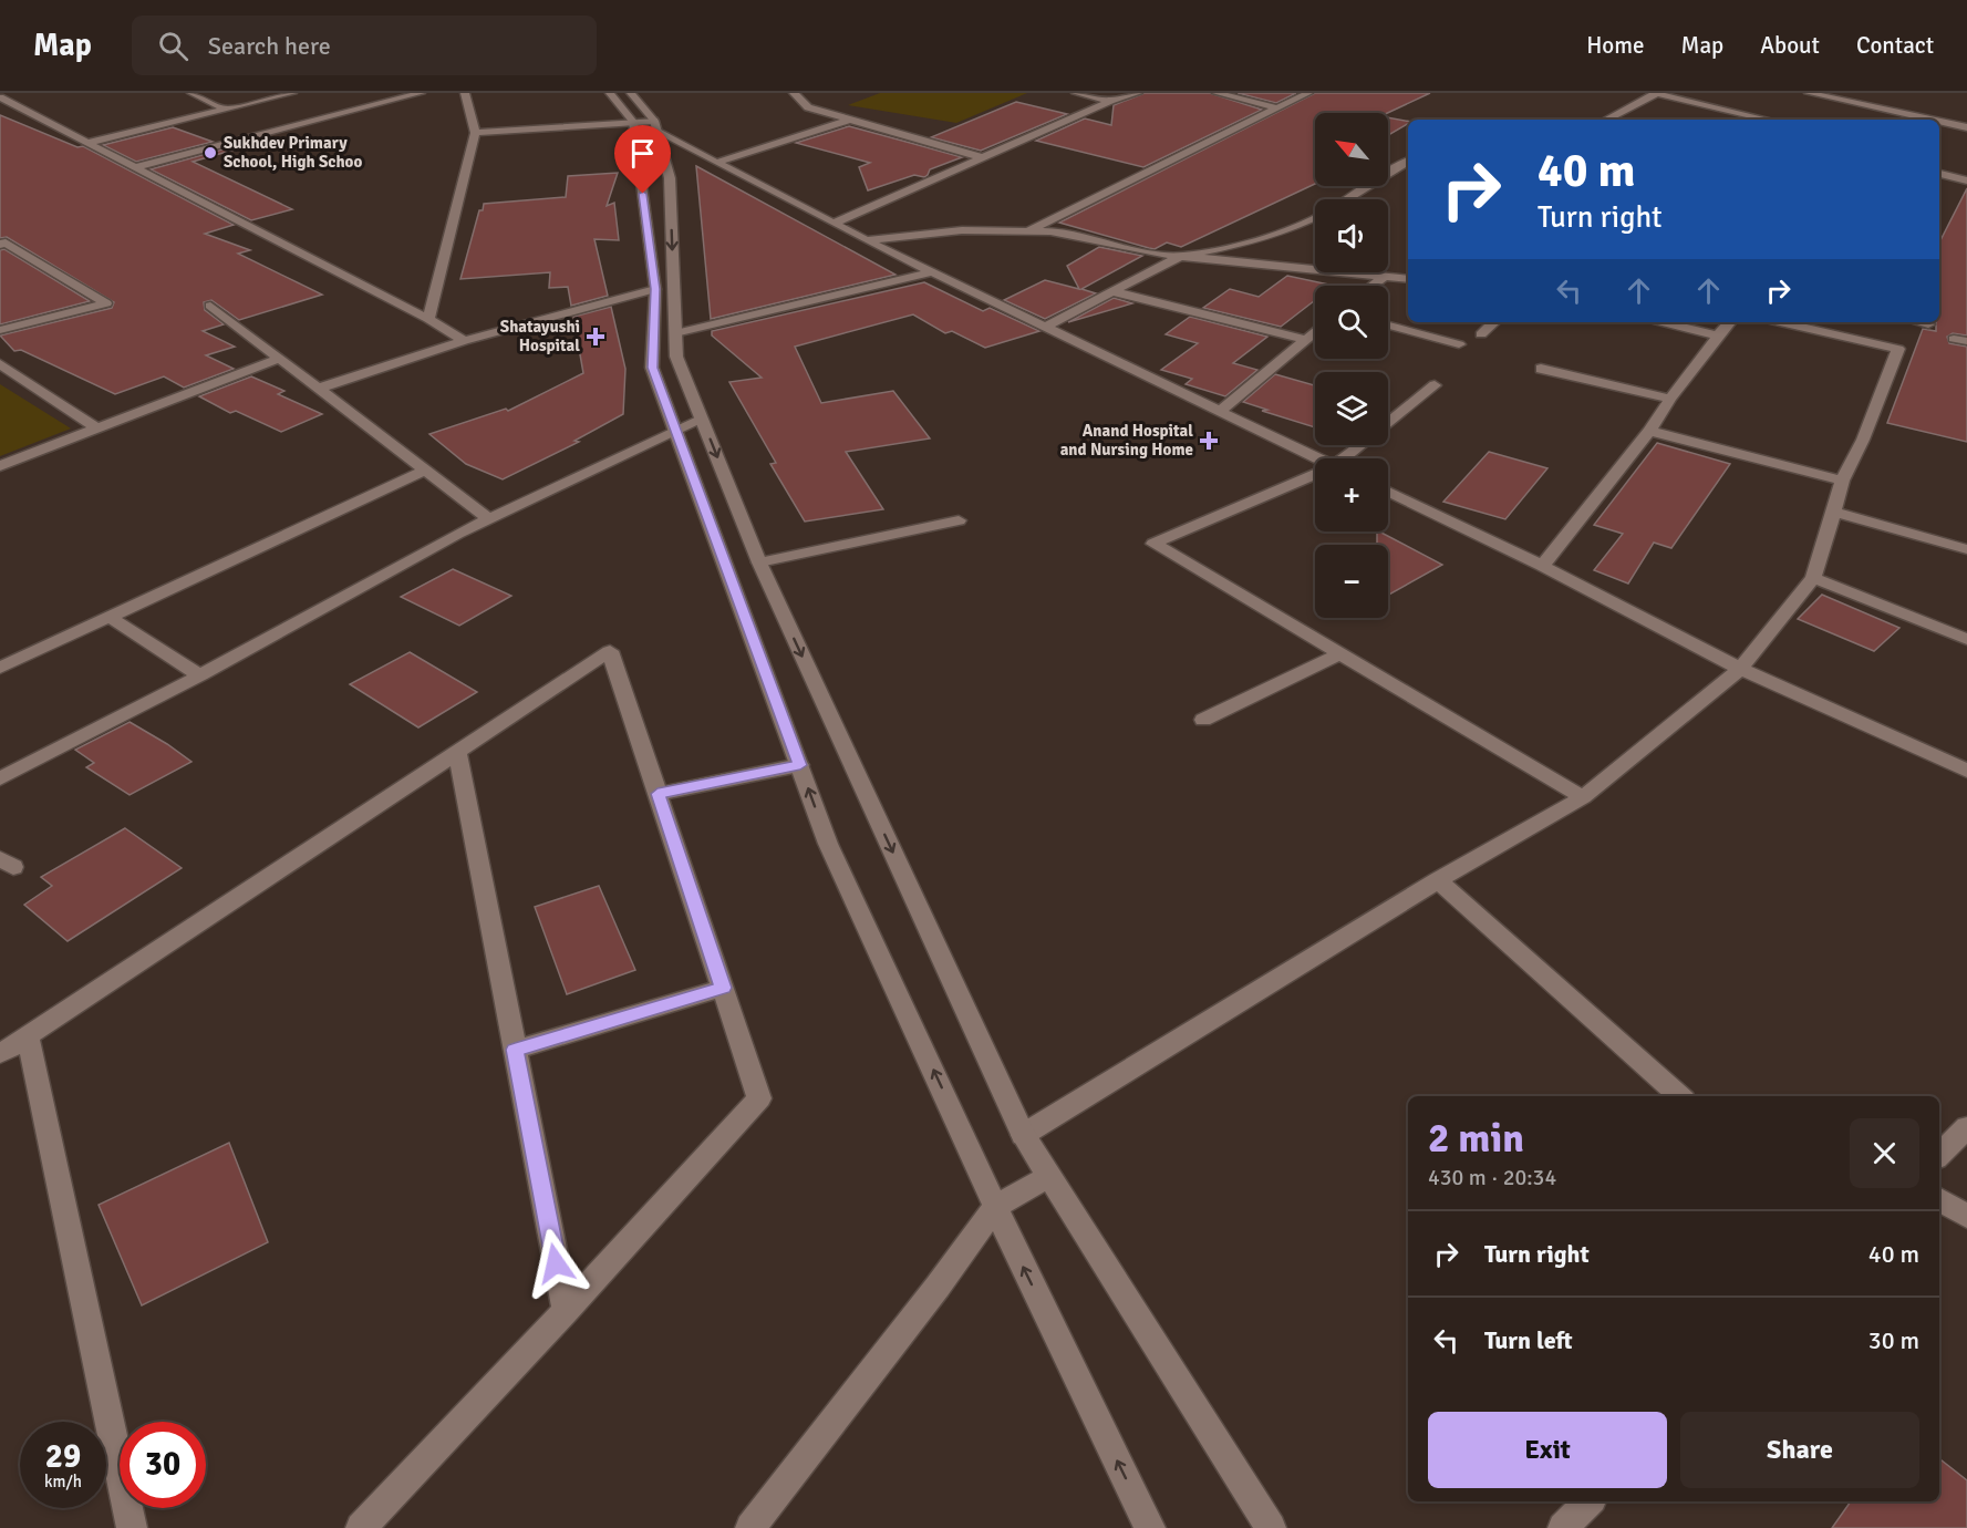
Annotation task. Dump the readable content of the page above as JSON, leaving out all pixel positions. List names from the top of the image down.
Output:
{
  "places": {
    "other": ["Sukhdev Primary School, High Schoo"],
    "health": ["Shatayushi Hospital", "Anand Hospital and Nursing Home"]
  },
  "north": "top left",
  "page": {
    "header": "Map",
    "search": "Search here",
    "nav": [
      "Home",
      "Map",
      "About",
      "Contact"
    ],
    "map_buttons": ["+", "−"],
    "turn": ["40 m", "Turn right"],
    "heading": ["2 min", "430 m · 20:34"],
    "list": [
      {
        "name": "Turn right",
        "value": "40 m"
      },
      {
        "name": "Turn left",
        "value": "30 m"
      }
    ],
    "buttons": ["Exit", "Share"],
    "speed": "29 km/h",
    "limit": "30"
  }
}
